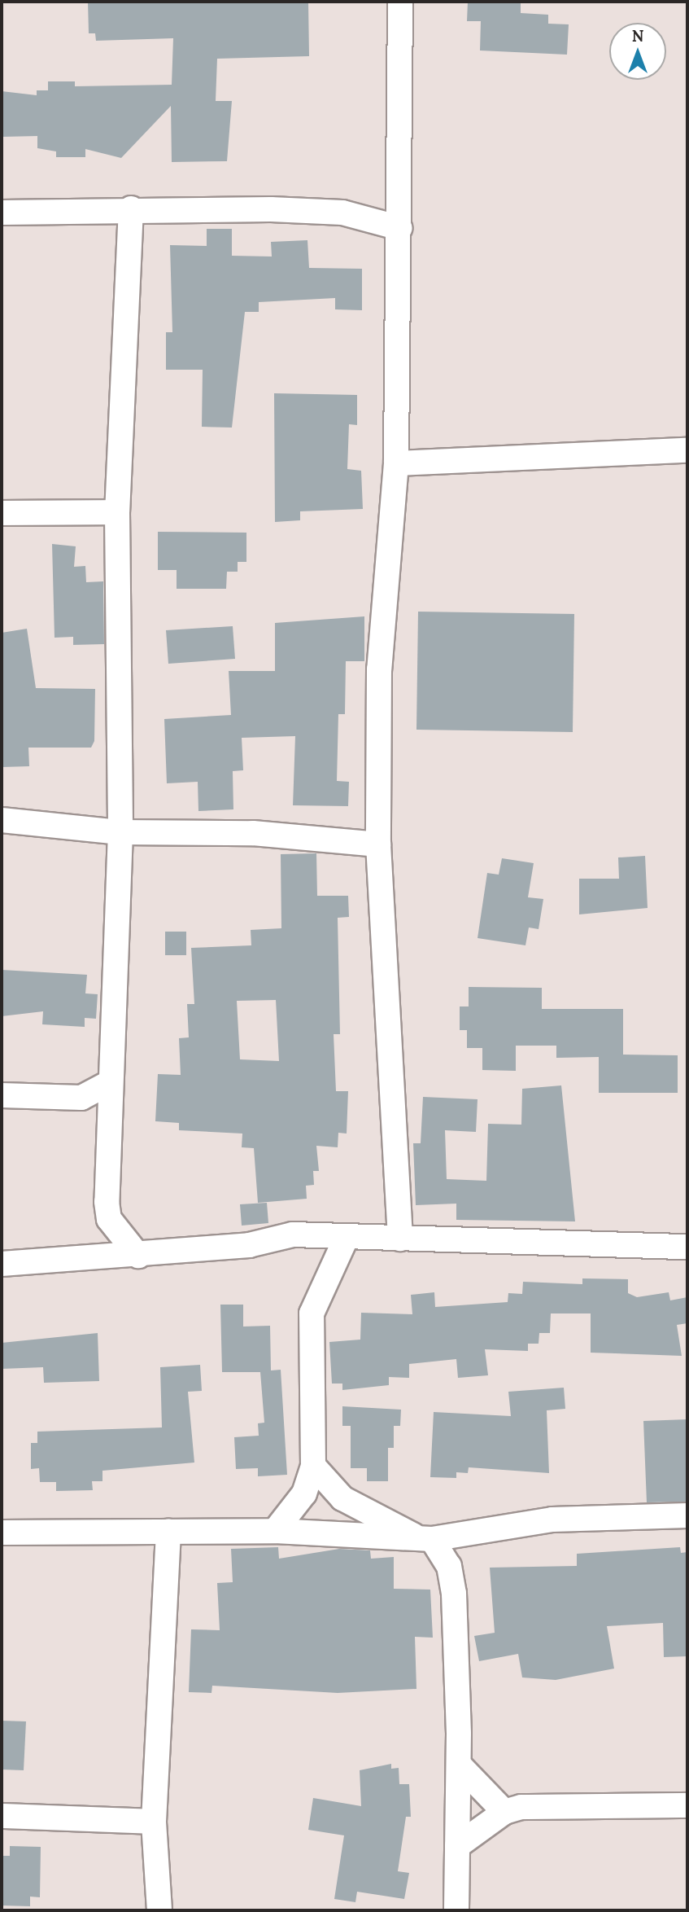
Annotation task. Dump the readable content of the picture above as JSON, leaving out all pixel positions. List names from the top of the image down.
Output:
{
  "north": "top"
}
